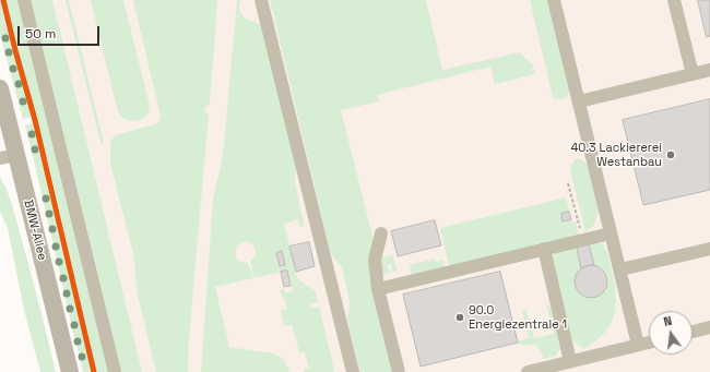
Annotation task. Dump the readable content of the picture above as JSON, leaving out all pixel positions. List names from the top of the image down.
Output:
{
  "streets": {
    "main road": ["BMW-Allee"]
  },
  "places": ["40.3 Lackiererei Westanbau", "90.0 Energiezentrale 1"],
  "scale_bar": "50 m",
  "north": "top"
}
